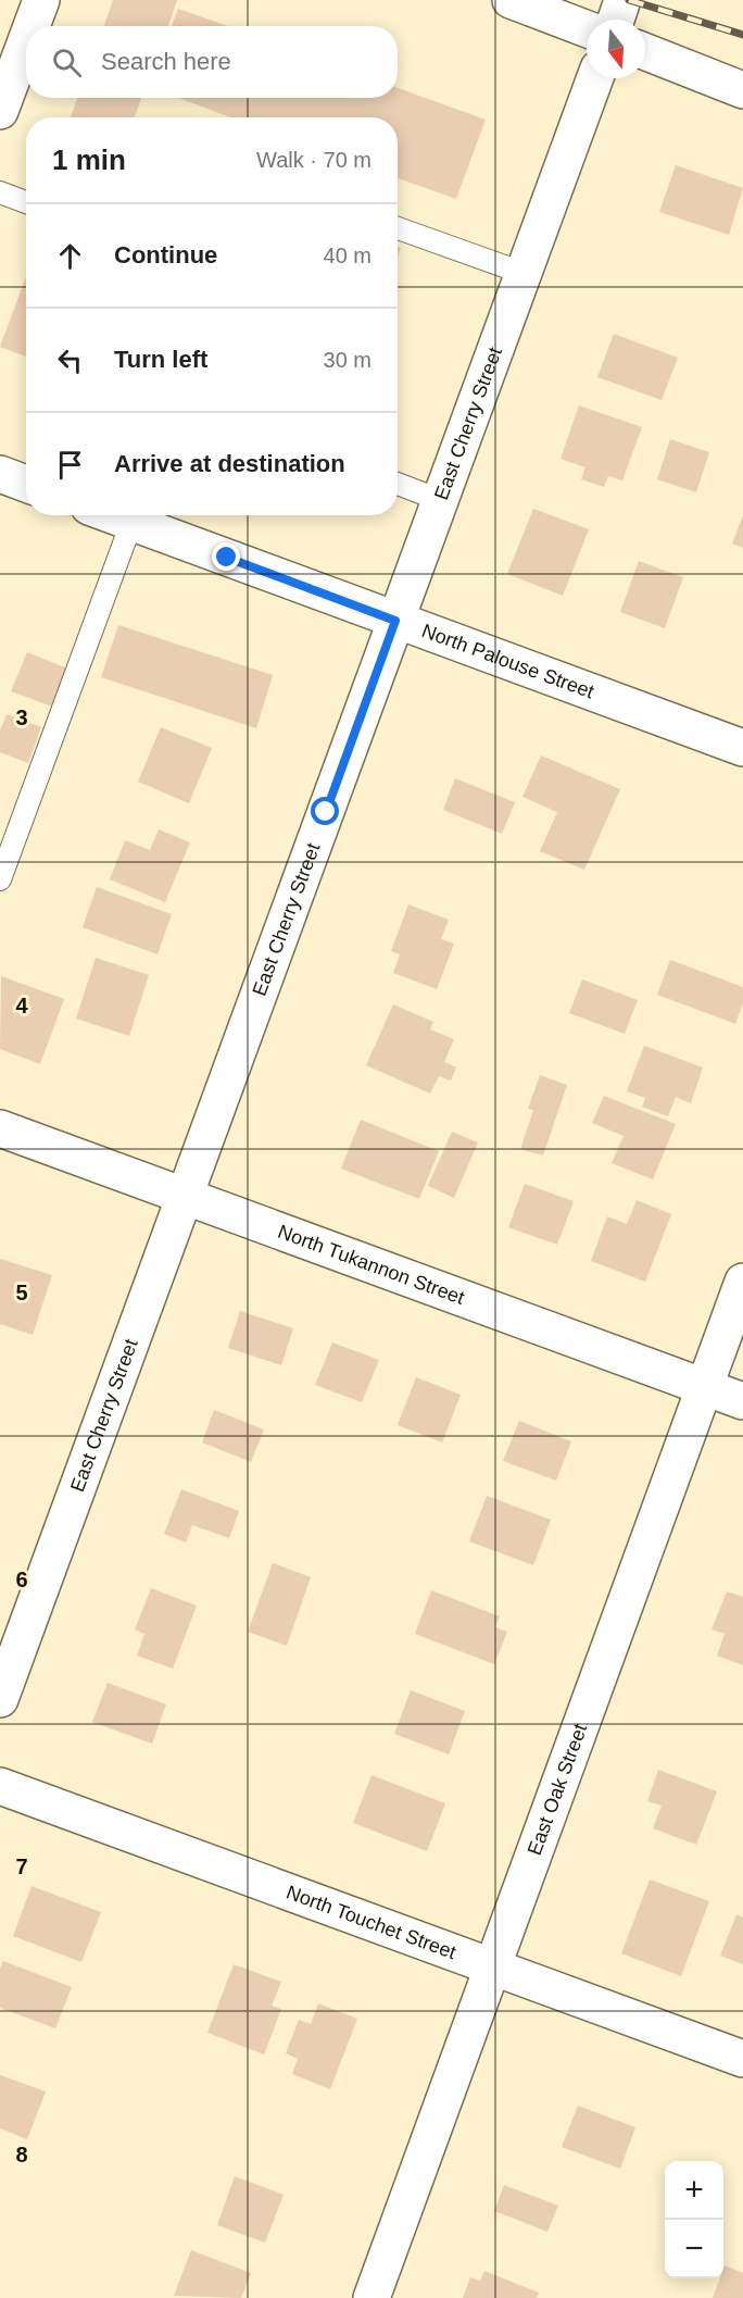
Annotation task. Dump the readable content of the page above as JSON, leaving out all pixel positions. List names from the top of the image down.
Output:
{
  "streets": {
    "street": [
      "East Cherry Street",
      "North Palouse Street",
      "North Tukannon Street",
      "East Oak Street",
      "North Touchet Street"
    ]
  },
  "crossings": [
    ["East Cherry Street", "North Palouse Street"],
    ["East Cherry Street", "North Tukannon Street"],
    ["North Tukannon Street", "East Oak Street"],
    ["East Oak Street", "North Touchet Street"]
  ],
  "north": "bottom",
  "page": {
    "search": "Search here",
    "heading": ["1 min", "Walk · 70 m"],
    "list": [
      ["Continue", "40 m"],
      ["Turn left", "30 m"],
      "Arrive at destination"
    ],
    "map_buttons": ["+", "−"]
  },
  "grid": {
    "rows": [
      "3",
      "4",
      "5",
      "6",
      "7",
      "8"
    ]
  }
}
